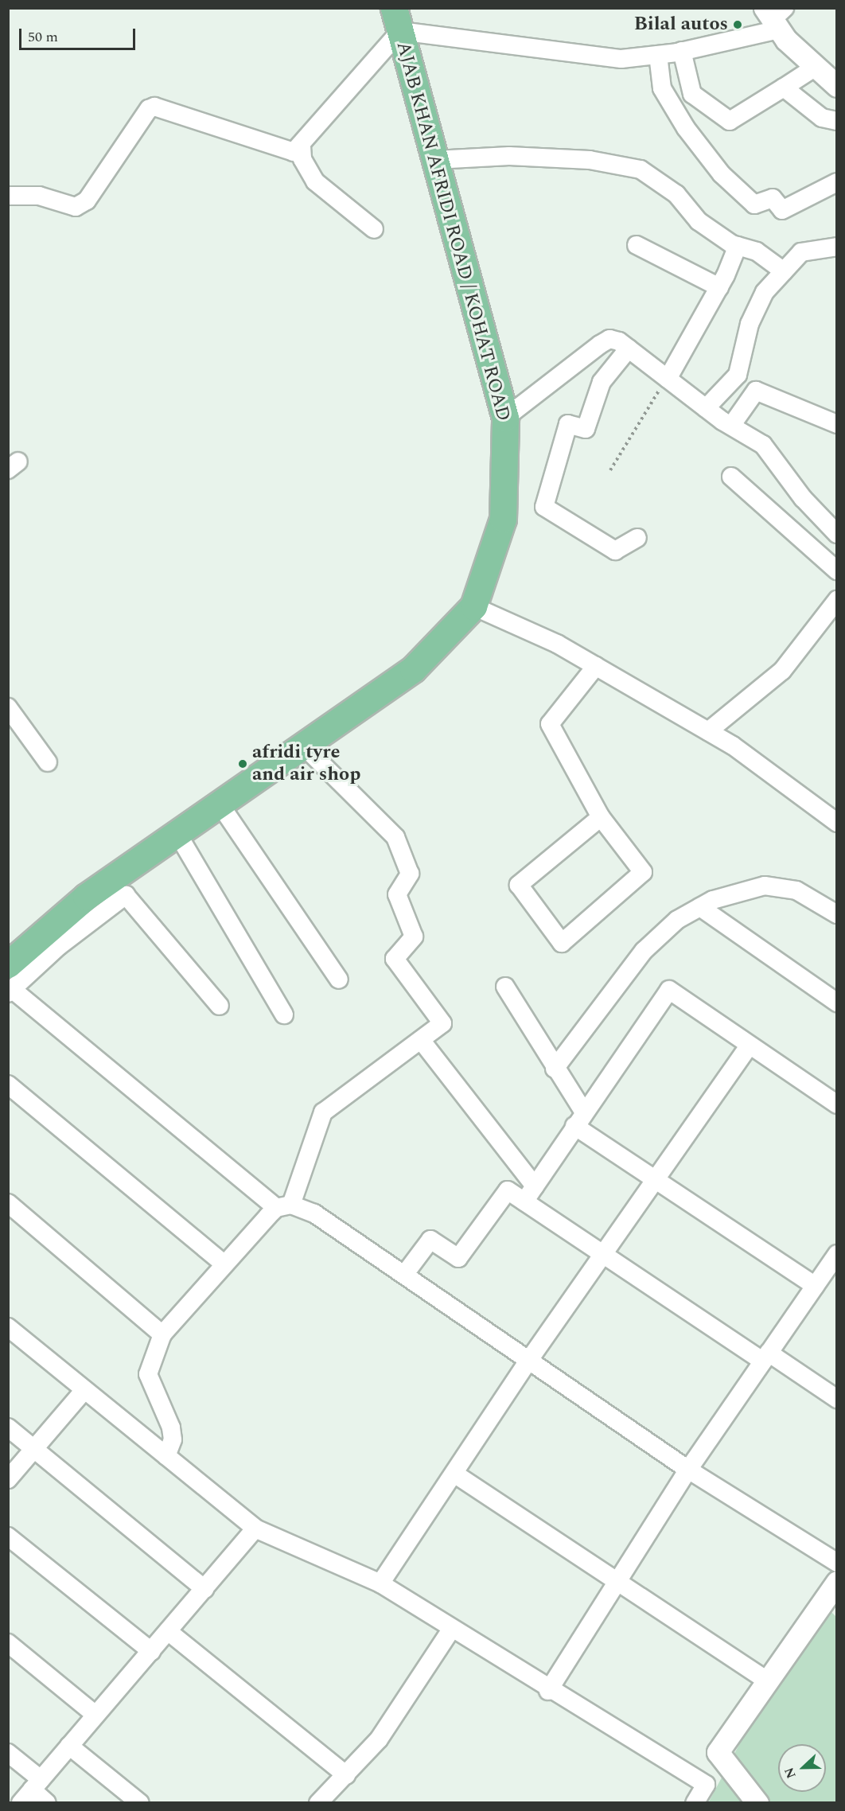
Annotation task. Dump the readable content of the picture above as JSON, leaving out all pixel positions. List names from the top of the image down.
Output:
{
  "streets": {
    "main road": ["AJAB KHAN AFRIDI ROAD / KOHAT ROAD"]
  },
  "places": ["Bilal autos", "afridi tyre and air shop"],
  "scale_bar": "50 m",
  "north": "left"
}
